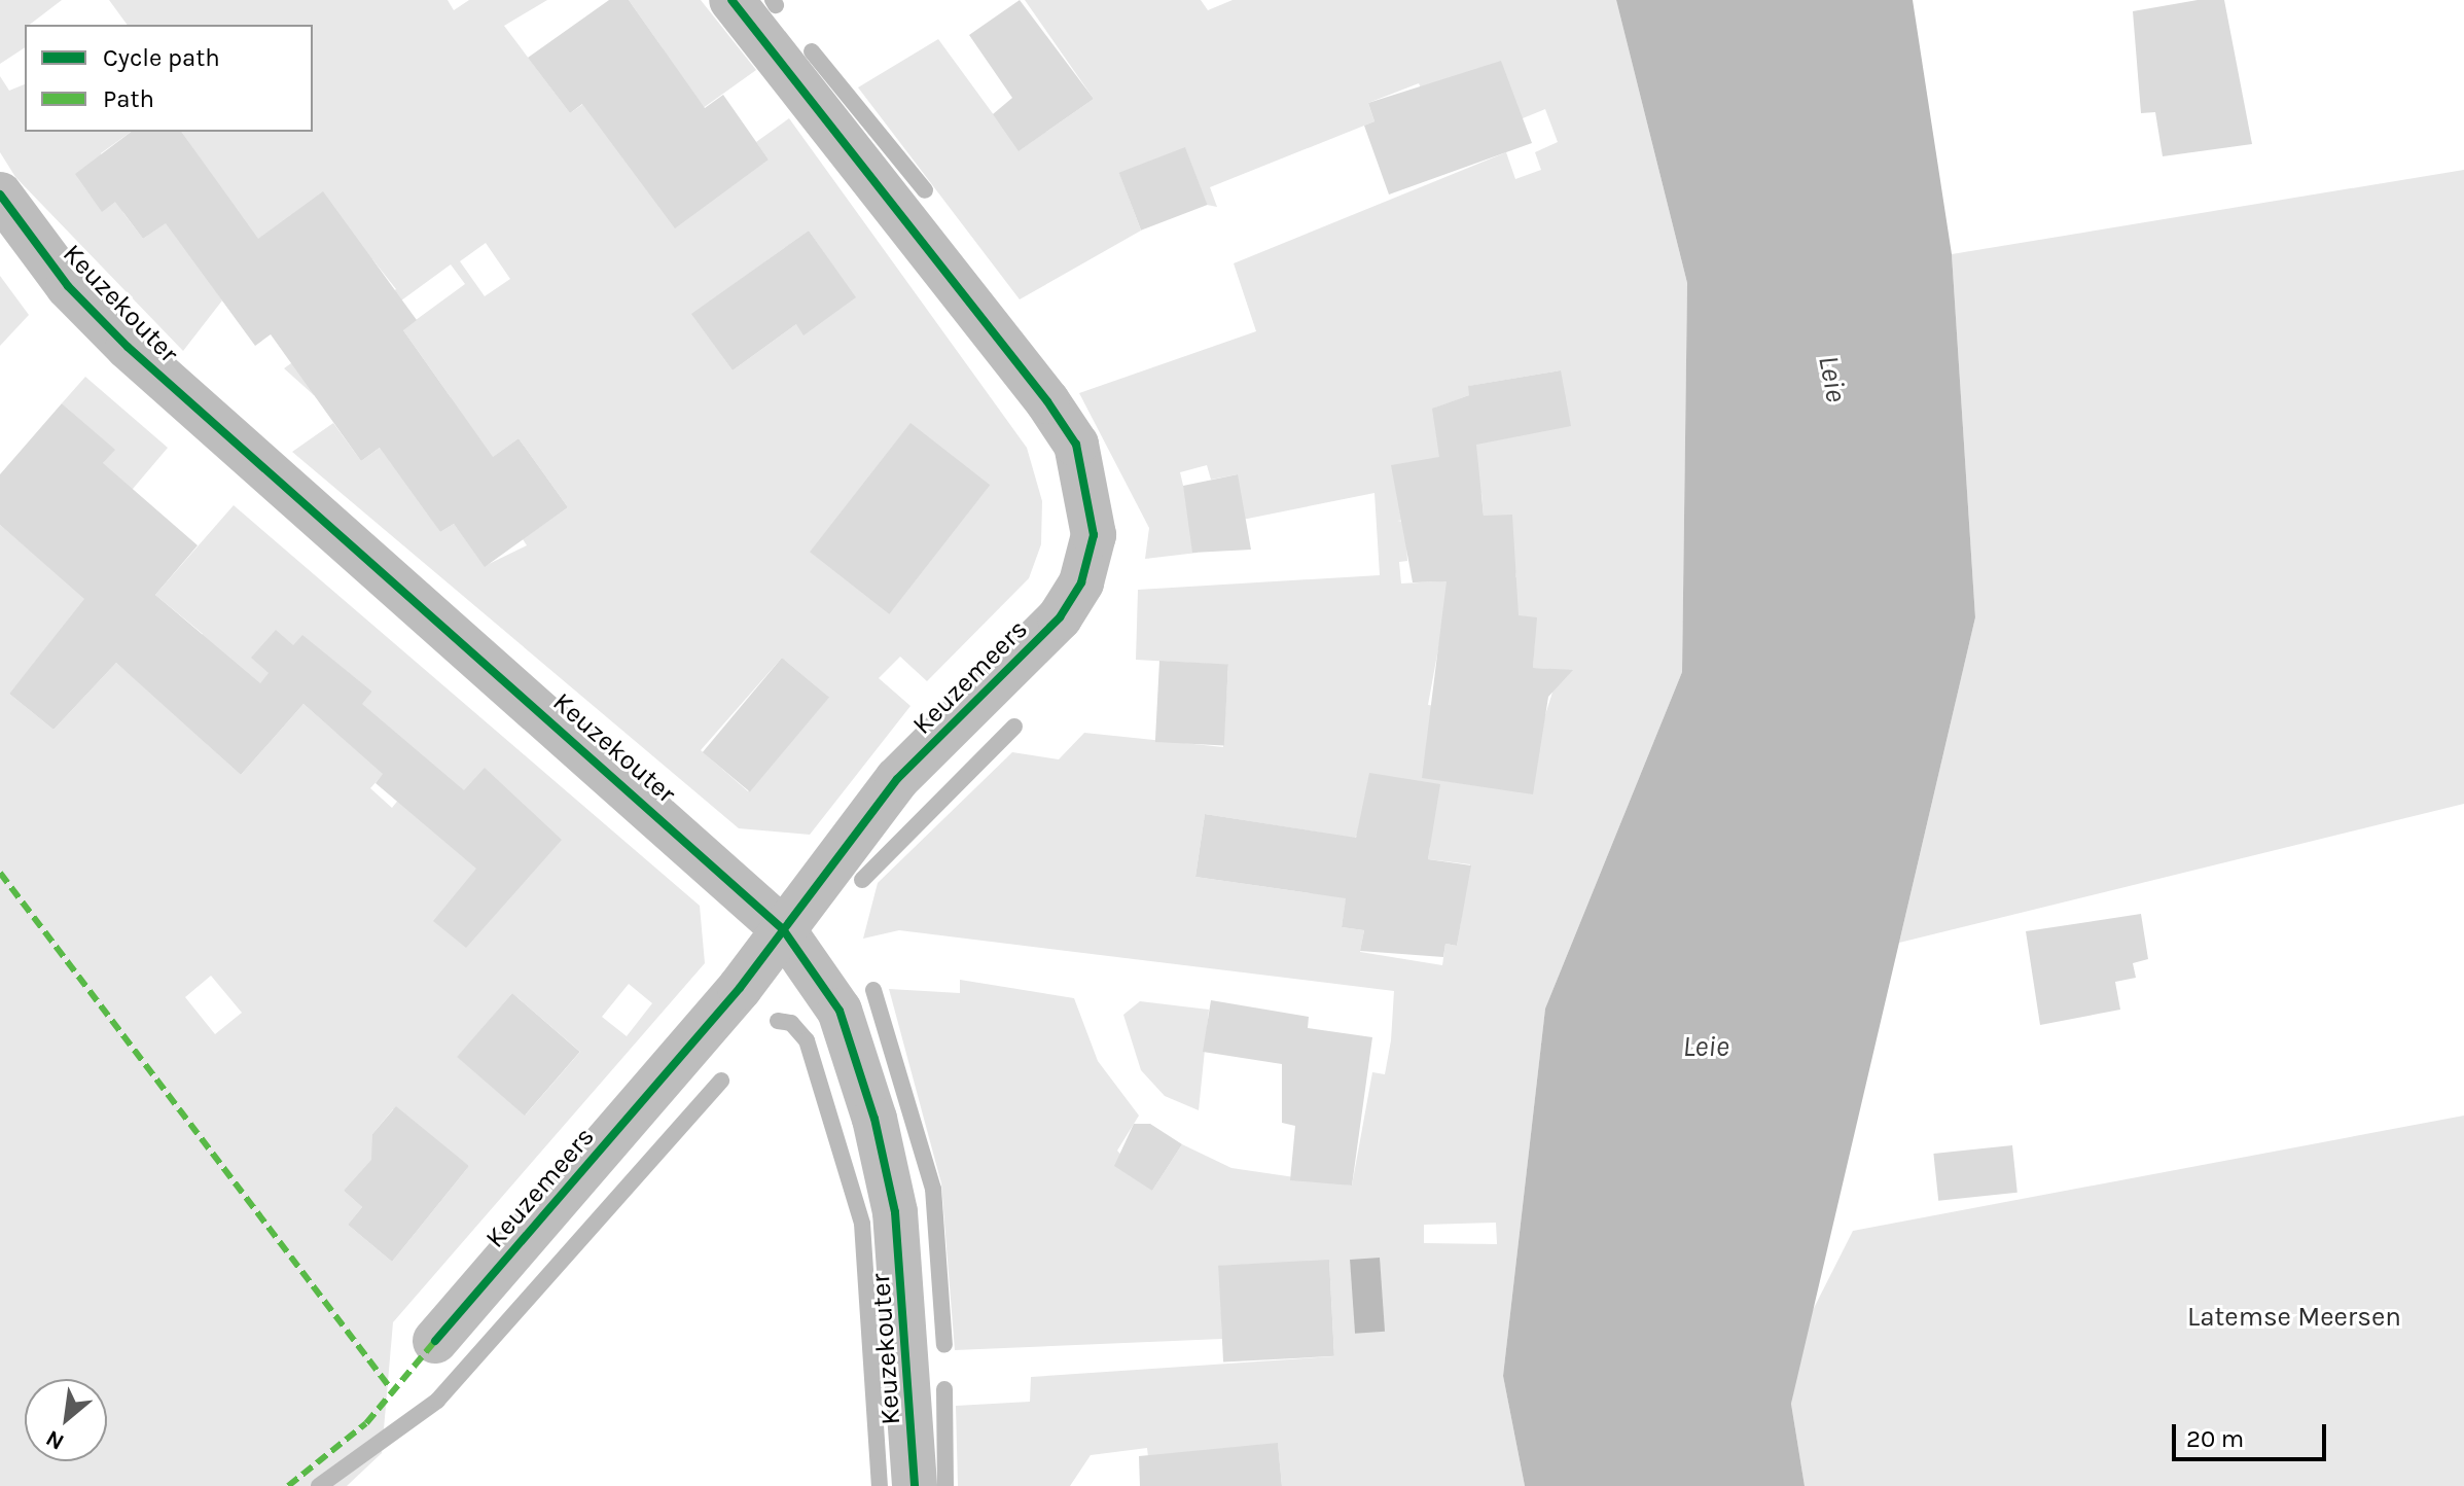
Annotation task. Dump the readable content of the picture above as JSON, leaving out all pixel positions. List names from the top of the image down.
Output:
{
  "streets": {
    "street": ["Keuzekouter", "Keuzemeers"]
  },
  "crossings": [
    ["Keuzekouter", "Keuzemeers"]
  ],
  "water": ["Leie"],
  "parks": ["Latemse Meersen"],
  "legend": ["Cycle path", "Path"],
  "scale_bar": "20 m",
  "north": "bottom left"
}
